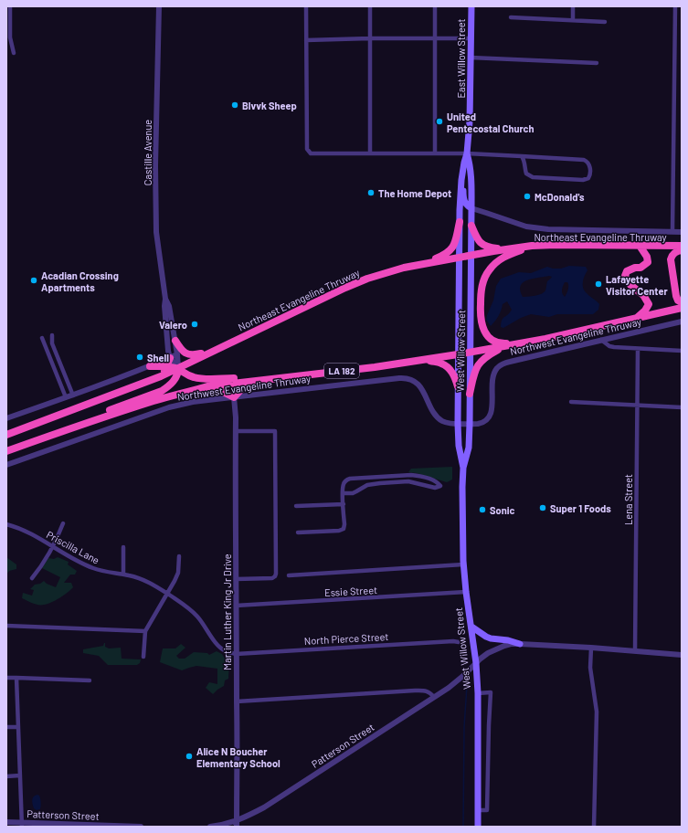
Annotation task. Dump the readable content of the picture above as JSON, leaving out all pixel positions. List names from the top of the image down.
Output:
{
  "streets": {
    "highway": ["Northeast Evangeline Thruway", "Northwest Evangeline Thruway", "LA 182"],
    "main road": ["East Willow Street", "West Willow Street"],
    "street": [
      "Castille Avenue",
      "Lena Street",
      "Priscilla Lane",
      "Essie Street",
      "Martin Luther King Jr Drive",
      "North Pierce Street",
      "Patterson Street"
    ]
  },
  "crossings": [
    ["East Willow Street", "Northeast Evangeline Thruway"],
    ["East Willow Street", "West Willow Street"],
    ["Castille Avenue", "Northeast Evangeline Thruway"],
    ["Northeast Evangeline Thruway", "West Willow Street"],
    ["Northwest Evangeline Thruway", "West Willow Street"],
    ["Northwest Evangeline Thruway", "Martin Luther King Jr Drive"],
    ["West Willow Street", "Essie Street"],
    ["West Willow Street", "Patterson Street"],
    ["Priscilla Lane", "Martin Luther King Jr Drive"],
    ["Priscilla Lane", "North Pierce Street"],
    ["Essie Street", "Martin Luther King Jr Drive"],
    ["Martin Luther King Jr Drive", "North Pierce Street"],
    ["Martin Luther King Jr Drive", "Patterson Street"]
  ],
  "places": [
    "Blvvk Sheep",
    "United Pentecostal Church",
    "The Home Depot",
    "McDonald's",
    "Acadian Crossing Apartments",
    "Lafayette Visitor Center",
    "Valero",
    "Shell",
    "Super 1 Foods",
    "Sonic",
    "Alice N Boucher Elementary School"
  ]
}
